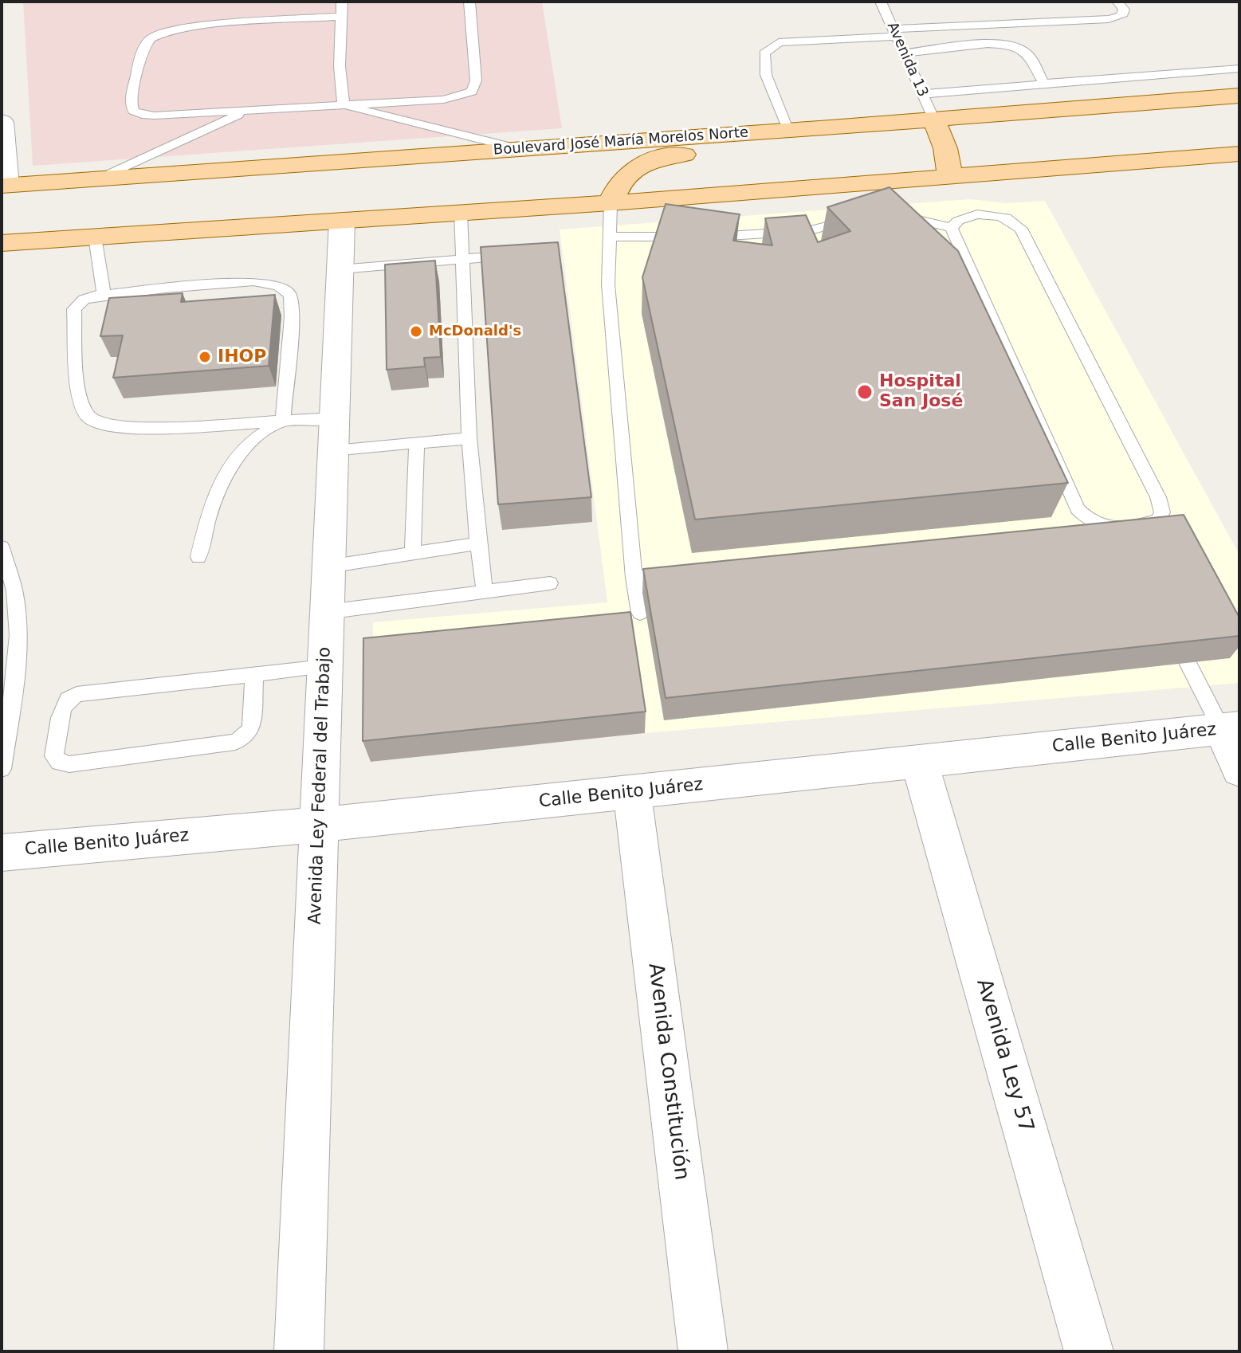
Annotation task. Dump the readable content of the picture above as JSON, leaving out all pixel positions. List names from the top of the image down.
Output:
{
  "streets": {
    "main road": ["Boulevard José María Morelos Norte"],
    "street": [
      "Calle Benito Juárez",
      "Avenida Ley Federal del Trabajo",
      "Avenida Ley 57",
      "Avenida Constitución"
    ],
    "lane": ["Avenida 13"]
  },
  "crossings": [
    ["Avenida 13", "Boulevard José María Morelos Norte"],
    ["Calle Benito Juárez", "Avenida Ley Federal del Trabajo"],
    ["Calle Benito Juárez", "Avenida Ley 57"],
    ["Calle Benito Juárez", "Avenida Constitución"]
  ],
  "places": ["McDonald's", "IHOP", "Hospital San José"]
}
